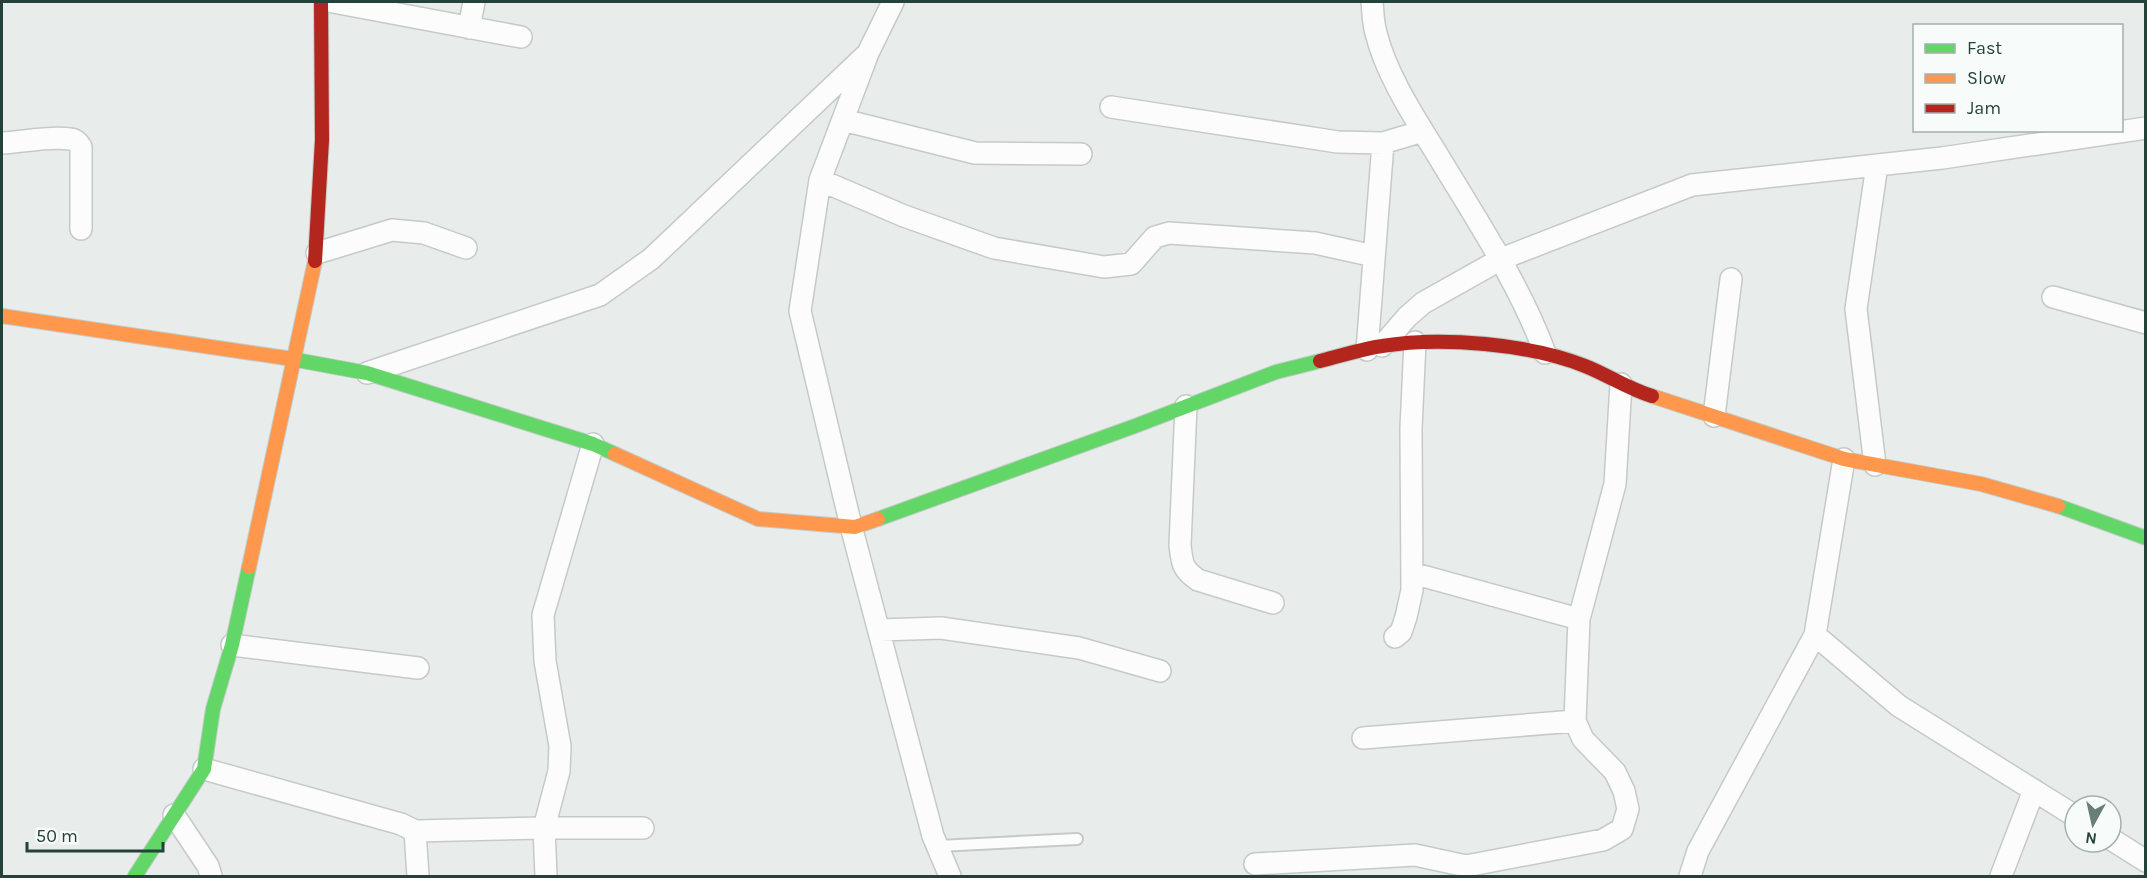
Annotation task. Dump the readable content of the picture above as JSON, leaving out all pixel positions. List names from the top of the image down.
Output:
{
  "legend": ["Fast", "Slow", "Jam"],
  "scale_bar": "50 m",
  "north": "bottom"
}
